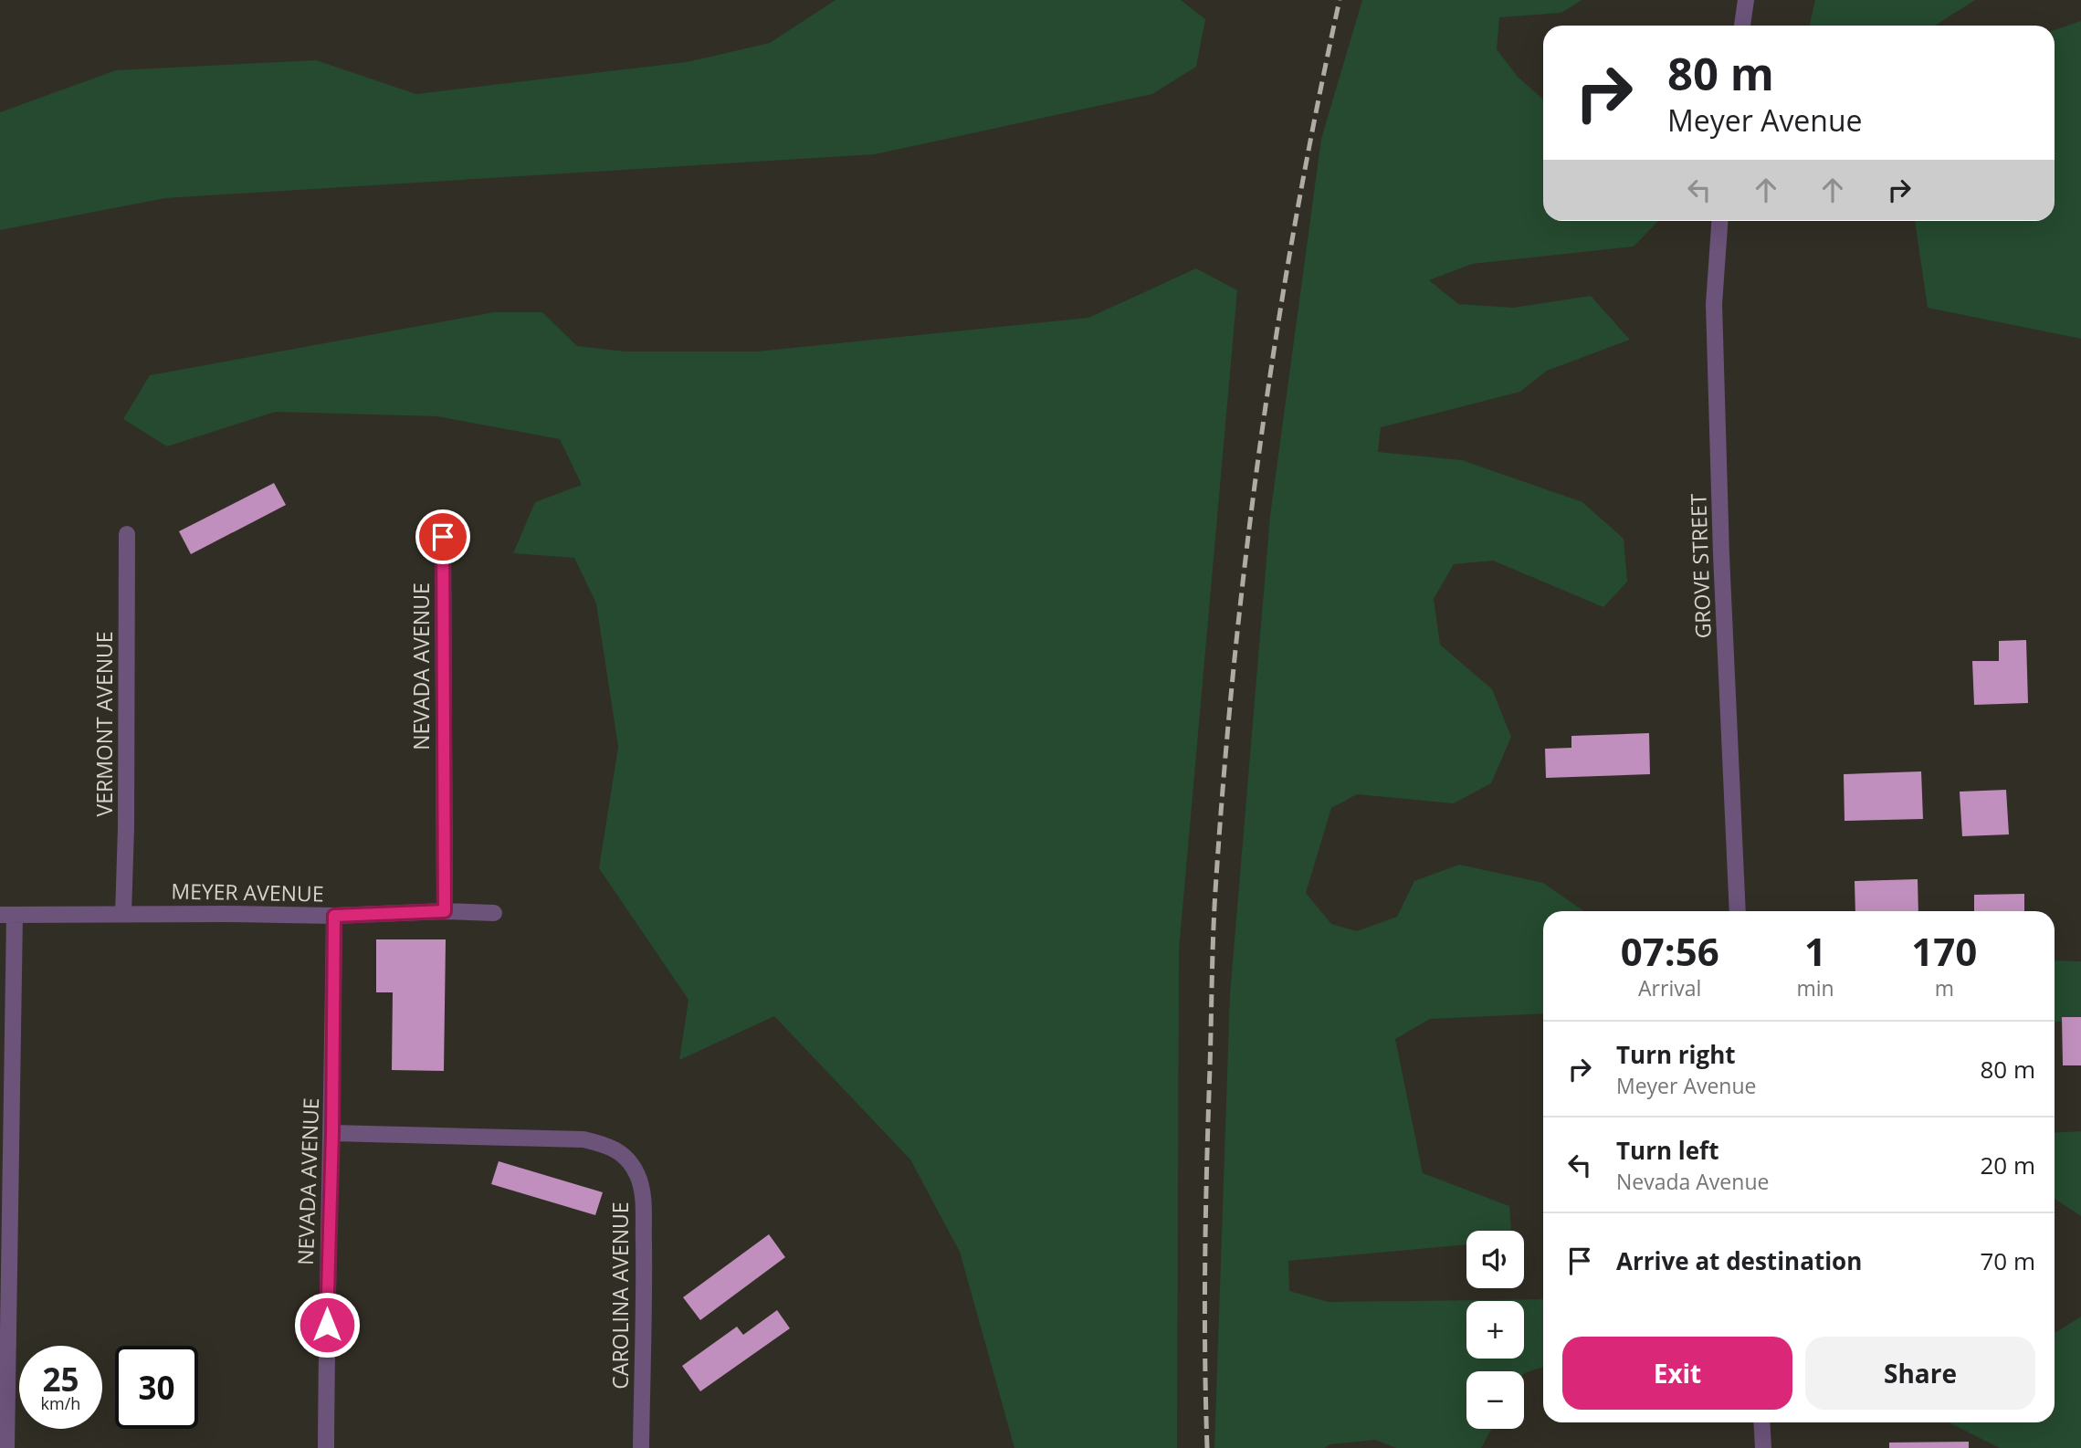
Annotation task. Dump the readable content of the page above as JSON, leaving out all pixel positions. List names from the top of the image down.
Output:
{
  "streets": {
    "street": [
      "GROVE STREET",
      "NEVADA AVENUE",
      "VERMONT AVENUE",
      "MEYER AVENUE",
      "CAROLINA AVENUE"
    ]
  },
  "crossings": [
    ["NEVADA AVENUE", "MEYER AVENUE"],
    ["NEVADA AVENUE", "CAROLINA AVENUE"],
    ["VERMONT AVENUE", "MEYER AVENUE"]
  ],
  "page": {
    "turn": ["80 m", "Meyer Avenue"],
    "eta": [
      "07:56",
      "Arrival",
      "1",
      "min",
      "170",
      "m"
    ],
    "list": [
      {
        "name": "Turn right",
        "note": "Meyer Avenue",
        "value": "80 m"
      },
      {
        "name": "Turn left",
        "note": "Nevada Avenue",
        "value": "20 m"
      },
      {
        "name": "Arrive at destination",
        "value": "70 m"
      }
    ],
    "map_buttons": ["+", "−"],
    "buttons": ["Exit", "Share"],
    "speed": "25 km/h",
    "limit": "30"
  }
}
